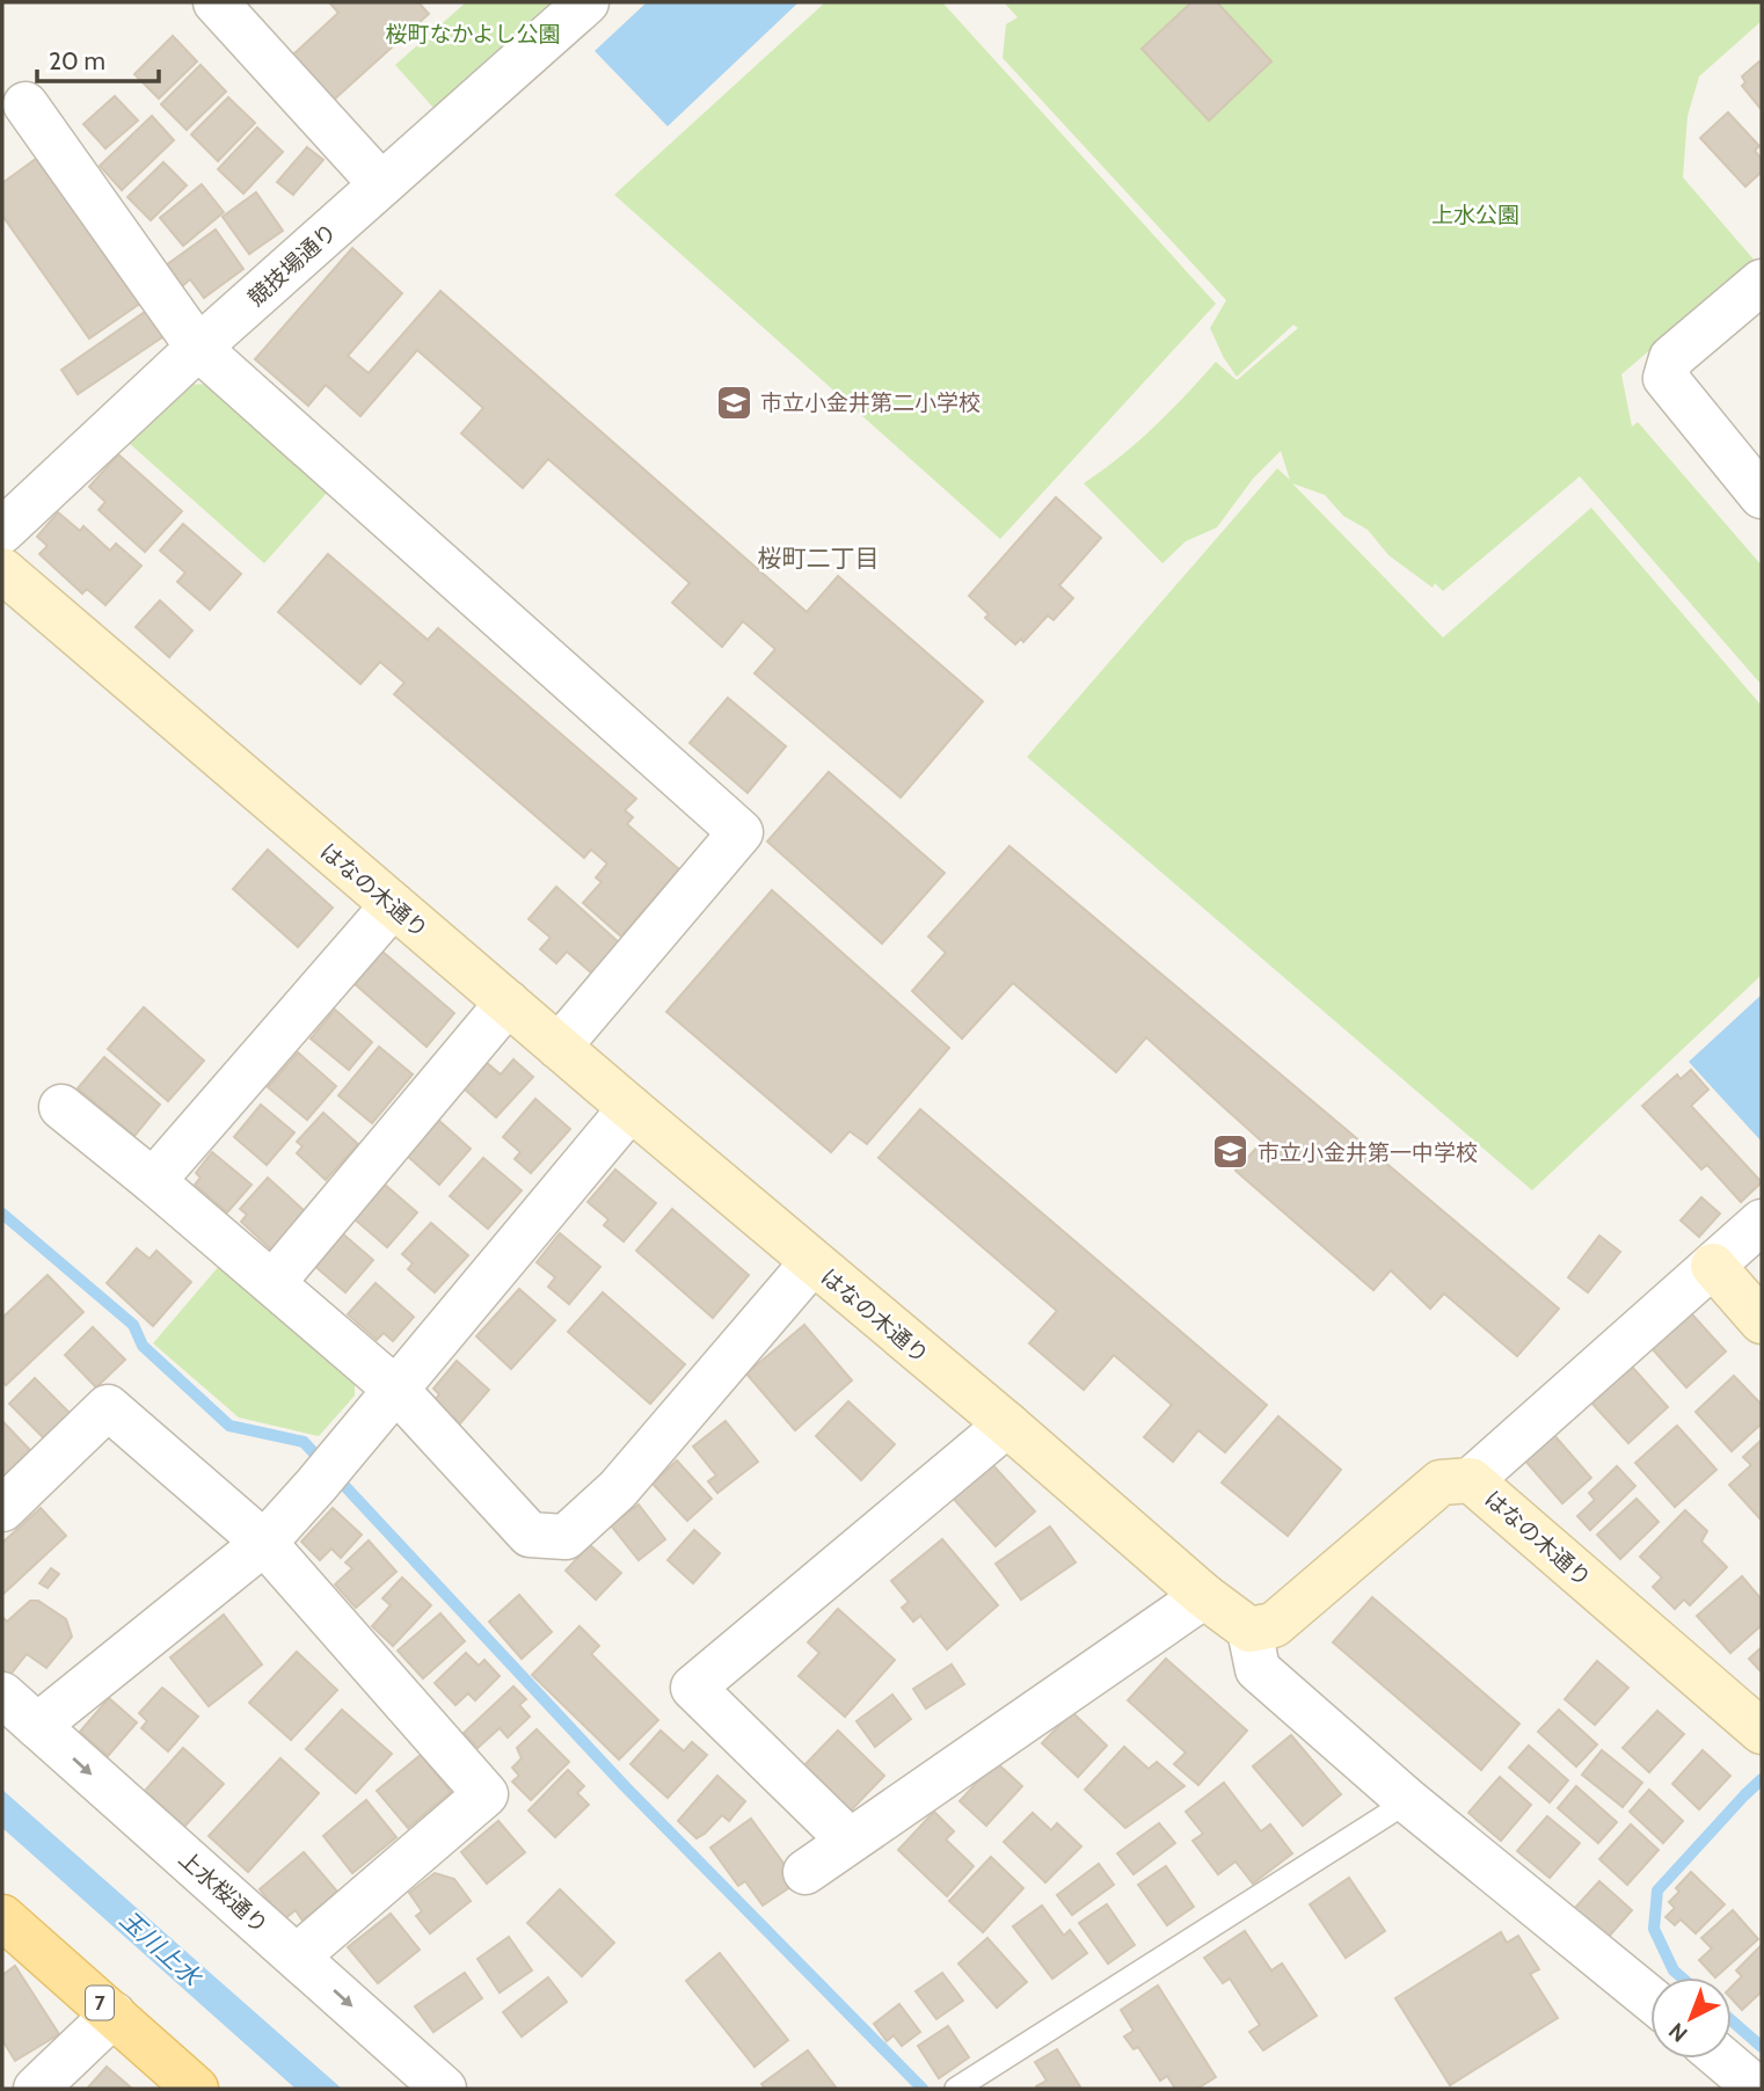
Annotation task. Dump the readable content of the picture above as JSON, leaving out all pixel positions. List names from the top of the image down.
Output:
{
  "streets": {
    "main road": ["7"],
    "street": ["競技場通り", "はなの木通り", "上水桜通り"]
  },
  "one_way": ["上水桜通り"],
  "districts": ["桜町二丁目"],
  "water": ["玉川上水"],
  "parks": ["桜町なかよし公園", "上水公園"],
  "places": {
    "school or university": ["市立小金井第二小学校", "市立小金井第一中学校"]
  },
  "scale_bar": "20 m",
  "north": "bottom left"
}
